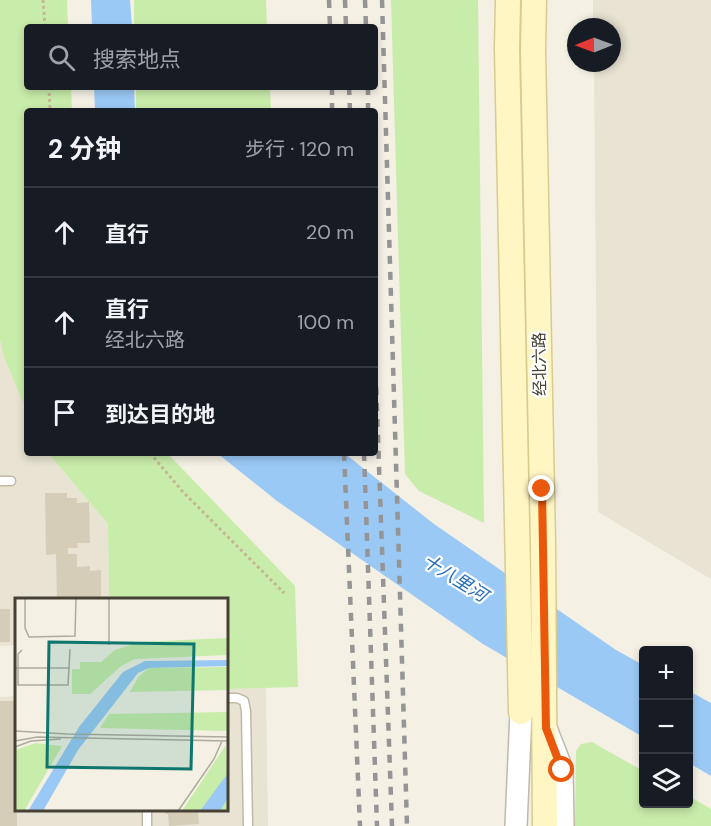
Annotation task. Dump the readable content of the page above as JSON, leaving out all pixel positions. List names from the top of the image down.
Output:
{
  "streets": {
    "main road": ["经北六路"]
  },
  "water": ["十八里河"],
  "north": "left",
  "page": {
    "search": "搜索地点",
    "heading": ["2 分钟", "步行 · 120 m"],
    "list": [
      ["直行", "20 m"],
      ["直行", "经北六路", "100 m"],
      "到达目的地"
    ],
    "map_buttons": ["+", "−"]
  }
}
